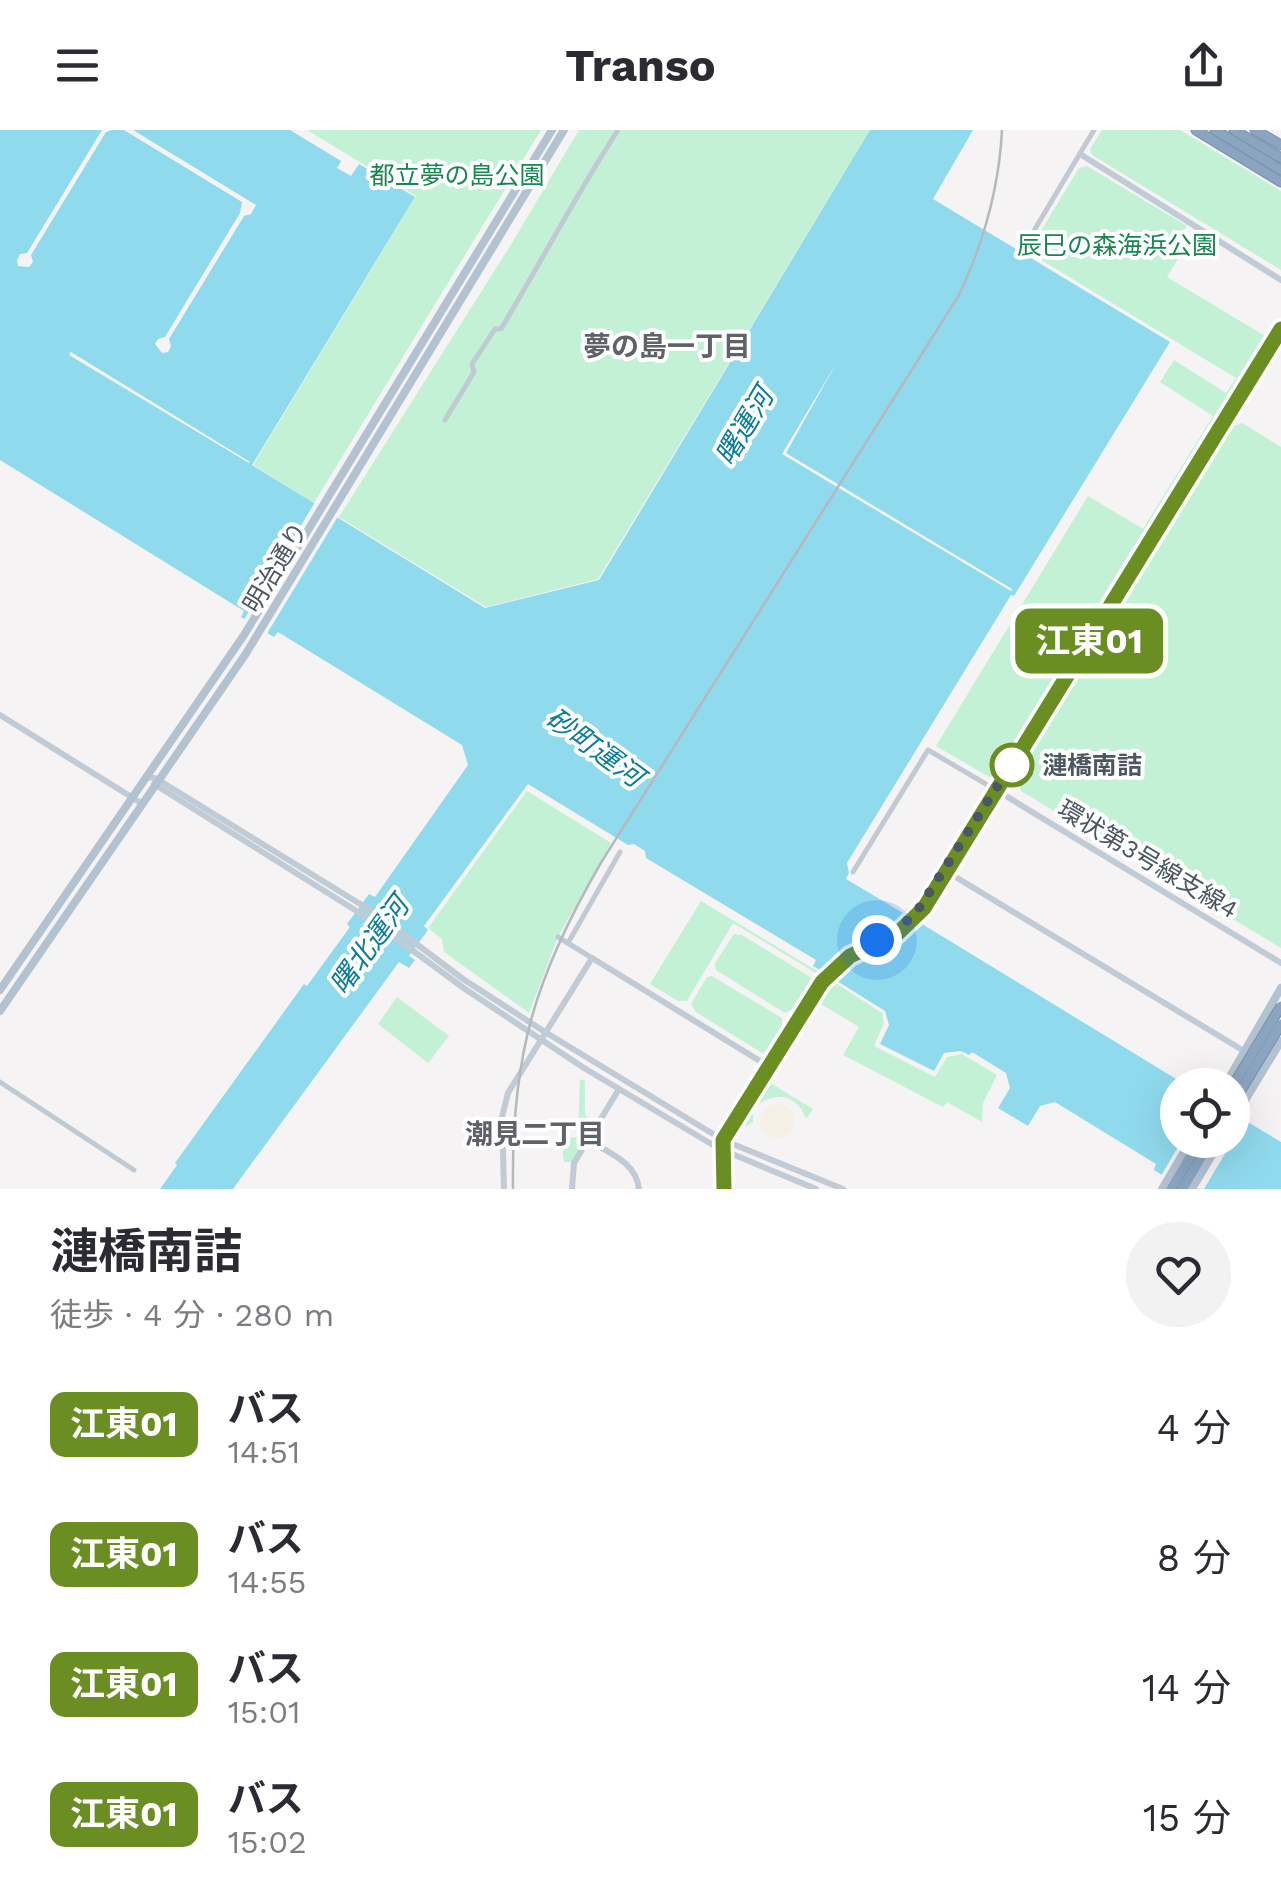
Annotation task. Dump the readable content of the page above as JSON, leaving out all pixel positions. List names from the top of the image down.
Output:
{
  "streets": {
    "main road": ["明治通り"],
    "street": ["環状第3号線支線4"]
  },
  "districts": ["夢の島一丁目", "潮見二丁目"],
  "water": ["曙運河", "砂町運河", "曙北運河"],
  "parks": ["都立夢の島公園", "辰巳の森海浜公園"],
  "places": ["漣橋南詰"],
  "lines": ["bus line 江東01"],
  "page": {
    "header": "Transo",
    "on_map": "江東01",
    "heading": ["漣橋南詰", "徒歩 · 4 分 · 280 m"],
    "list": [
      {
        "mark": "江東01",
        "name": "バス",
        "note": "14:51",
        "value": "4 分"
      },
      {
        "mark": "江東01",
        "name": "バス",
        "note": "14:55",
        "value": "8 分"
      },
      {
        "mark": "江東01",
        "name": "バス",
        "note": "15:01",
        "value": "14 分"
      },
      {
        "mark": "江東01",
        "name": "バス",
        "note": "15:02",
        "value": "15 分"
      }
    ]
  }
}
